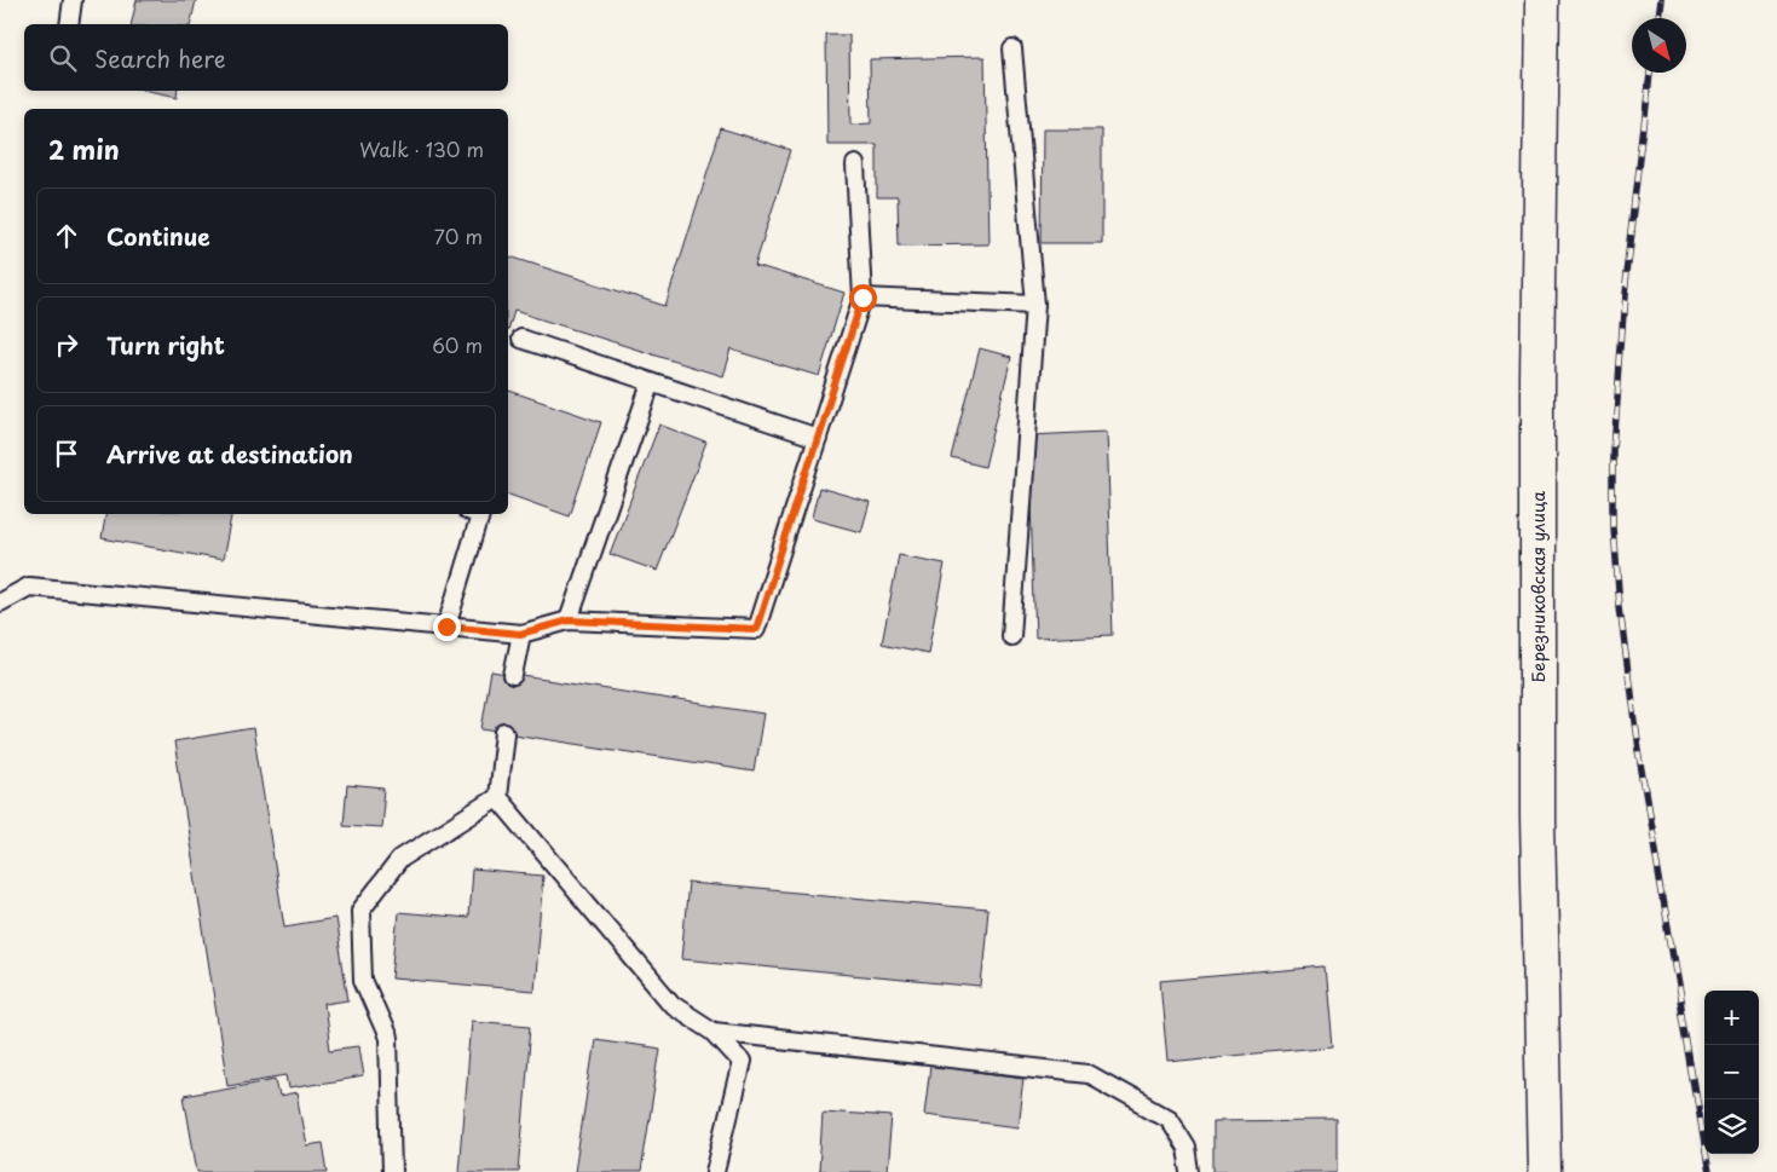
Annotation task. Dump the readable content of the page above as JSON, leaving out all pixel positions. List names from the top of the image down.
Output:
{
  "streets": {
    "street": ["Березниковская улица"]
  },
  "north": "bottom right",
  "page": {
    "search": "Search here",
    "heading": ["2 min", "Walk · 130 m"],
    "list": [
      ["Continue", "70 m"],
      ["Turn right", "60 m"],
      "Arrive at destination"
    ],
    "map_buttons": ["+", "−"]
  }
}
